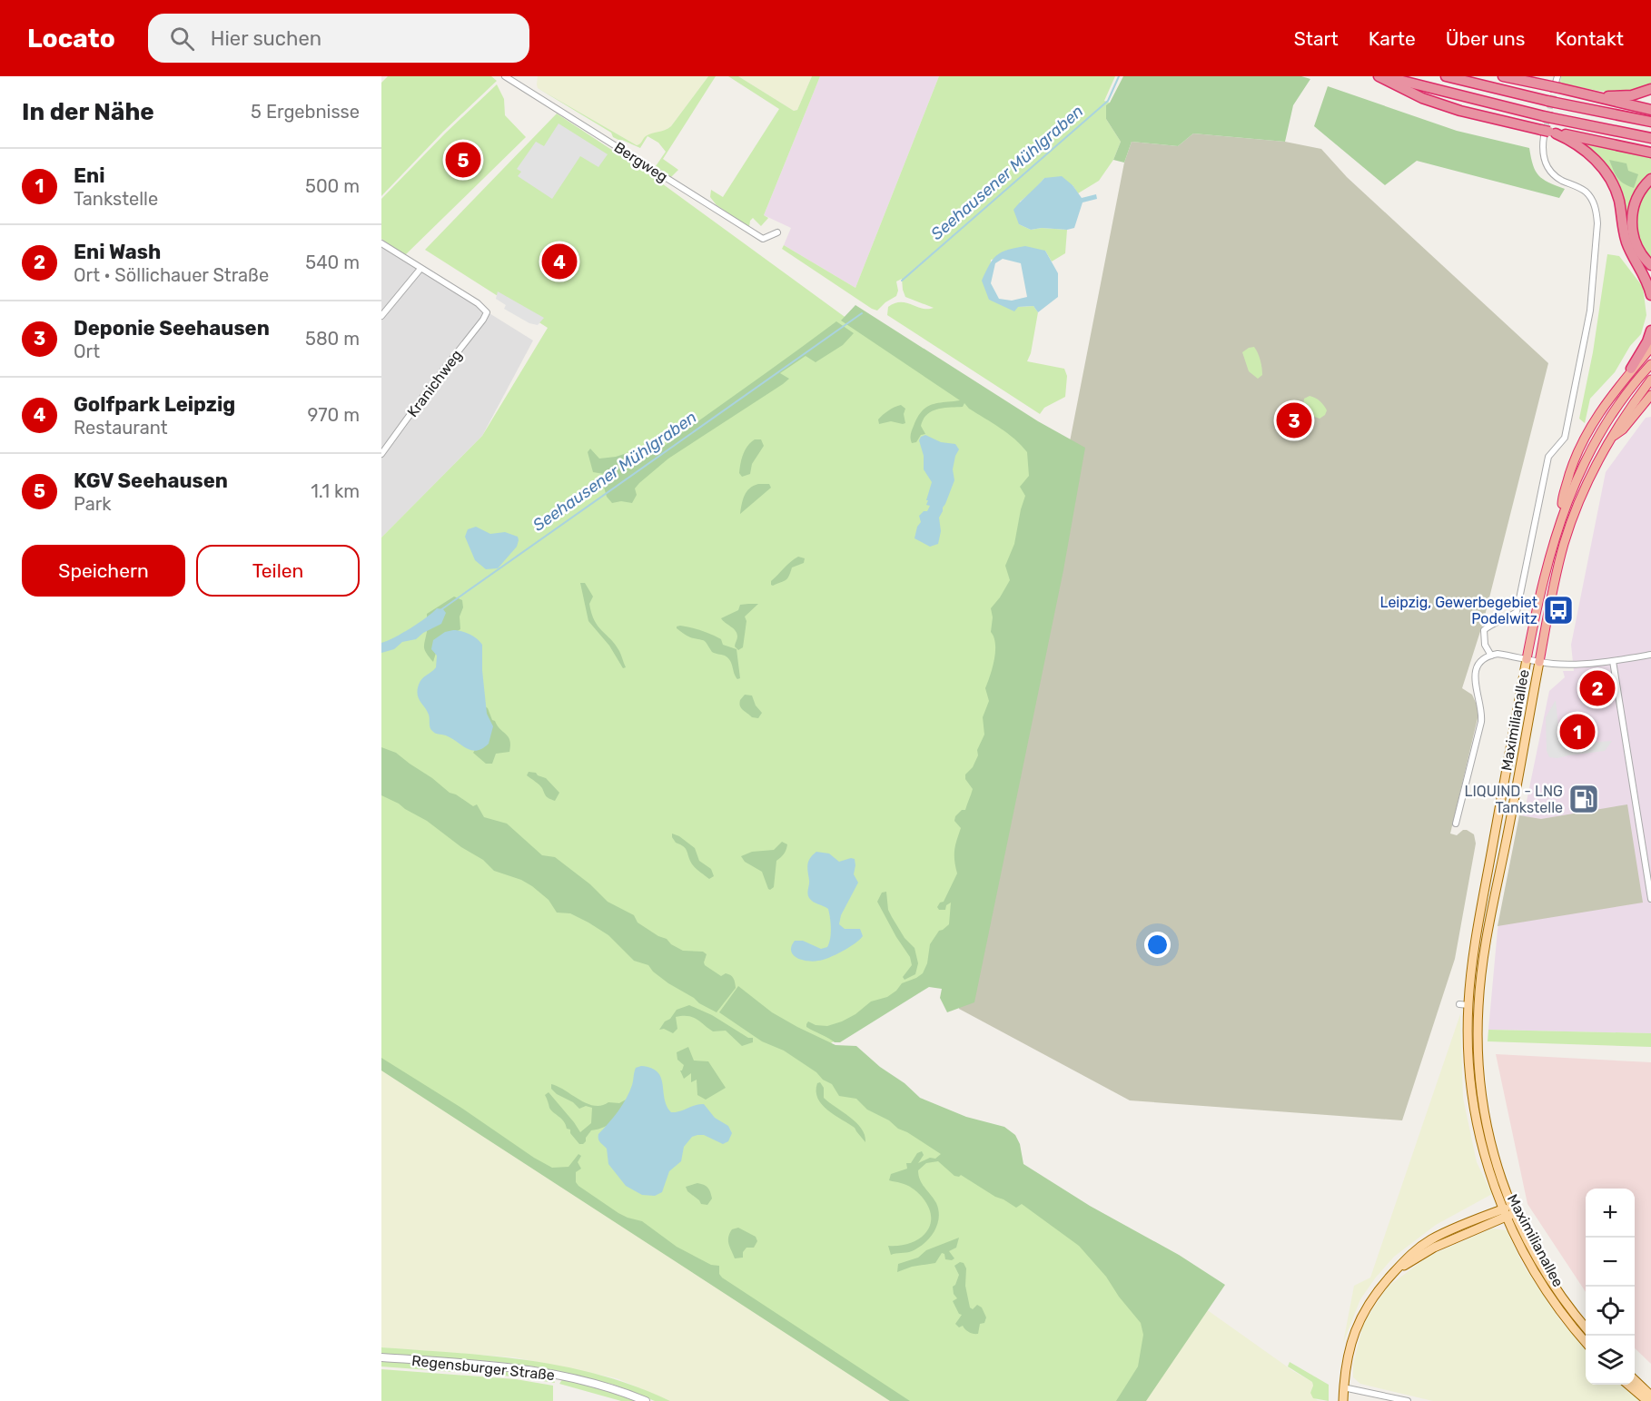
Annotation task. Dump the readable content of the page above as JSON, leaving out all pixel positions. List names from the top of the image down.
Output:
{
  "streets": {
    "highway": ["Maximilianallee"],
    "street": ["Bergweg", "Kranichweg", "Regensburger Straße"]
  },
  "water": ["Seehausener Mühlgraben"],
  "places": {
    "bus stop": ["Leipzig, Gewerbegebiet Podelwitz"],
    "fuel station": ["LIQUIND - LNG Tankstelle"]
  },
  "page": {
    "header": "Locato",
    "search": "Hier suchen",
    "nav": [
      "Start",
      "Karte",
      "Über uns",
      "Kontakt"
    ],
    "heading": ["In der Nähe", "5 Ergebnisse"],
    "pins": [
      "5",
      "4",
      "3",
      "2",
      "1"
    ],
    "list": [
      {
        "mark": "1",
        "name": "Eni",
        "note": "Tankstelle",
        "value": "500 m"
      },
      {
        "mark": "2",
        "name": "Eni Wash",
        "note": "Ort · Söllichauer Straße",
        "value": "540 m"
      },
      {
        "mark": "3",
        "name": "Deponie Seehausen",
        "note": "Ort",
        "value": "580 m"
      },
      {
        "mark": "4",
        "name": "Golfpark Leipzig",
        "note": "Restaurant",
        "value": "970 m"
      },
      {
        "mark": "5",
        "name": "KGV Seehausen",
        "note": "Park",
        "value": "1.1 km"
      }
    ],
    "buttons": ["Speichern", "Teilen"],
    "map_buttons": ["+", "−"]
  }
}
